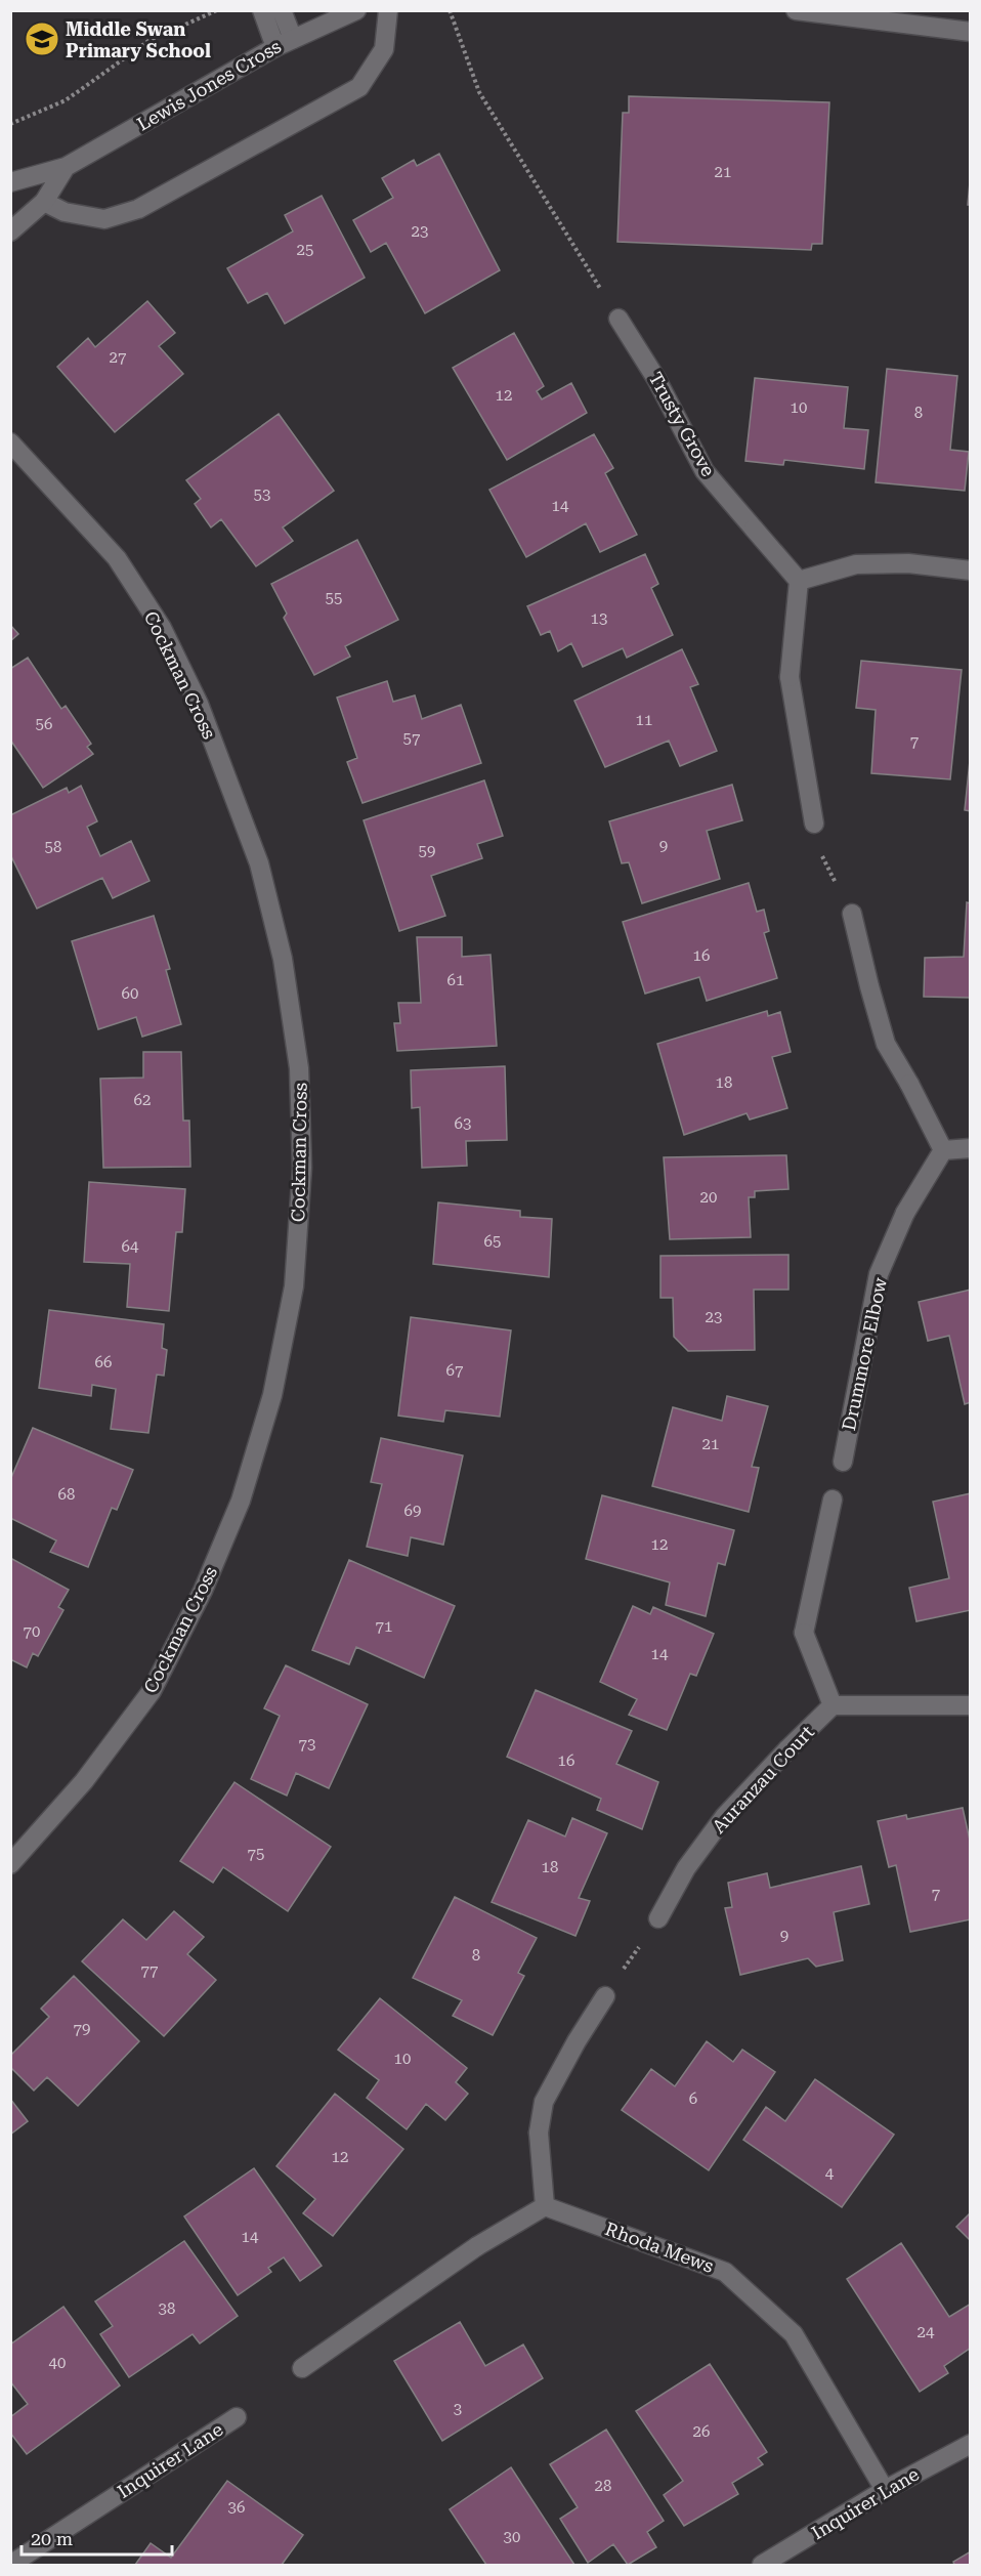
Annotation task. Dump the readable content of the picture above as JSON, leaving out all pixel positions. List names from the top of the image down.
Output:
{
  "streets": {
    "street": [
      "Lewis Jones Cross",
      "Trusty Grove",
      "Cockman Cross",
      "Drummore Elbow",
      "Auranzau Court",
      "Rhoda Mews",
      "Inquirer Lane"
    ]
  },
  "crossings": [
    ["Rhoda Mews", "Inquirer Lane"]
  ],
  "places": {
    "school or university": ["Middle Swan Primary School"]
  },
  "house_numbers": [
    "21",
    "23",
    "25",
    "27",
    "12",
    "10",
    "8",
    "53",
    "14",
    "55",
    "13",
    "11",
    "56",
    "57",
    "7",
    "9",
    "58",
    "59",
    "16",
    "61",
    "60",
    "18",
    "62",
    "63",
    "20",
    "65",
    "64",
    "23",
    "66",
    "67",
    "21",
    "68",
    "69",
    "12",
    "71",
    "70",
    "14",
    "73",
    "16",
    "75",
    "18",
    "7",
    "9",
    "8",
    "77",
    "79",
    "10",
    "6",
    "12",
    "4",
    "14",
    "38",
    "24",
    "40",
    "3",
    "26",
    "28",
    "36",
    "30"
  ],
  "scale_bar": "20 m"
}
